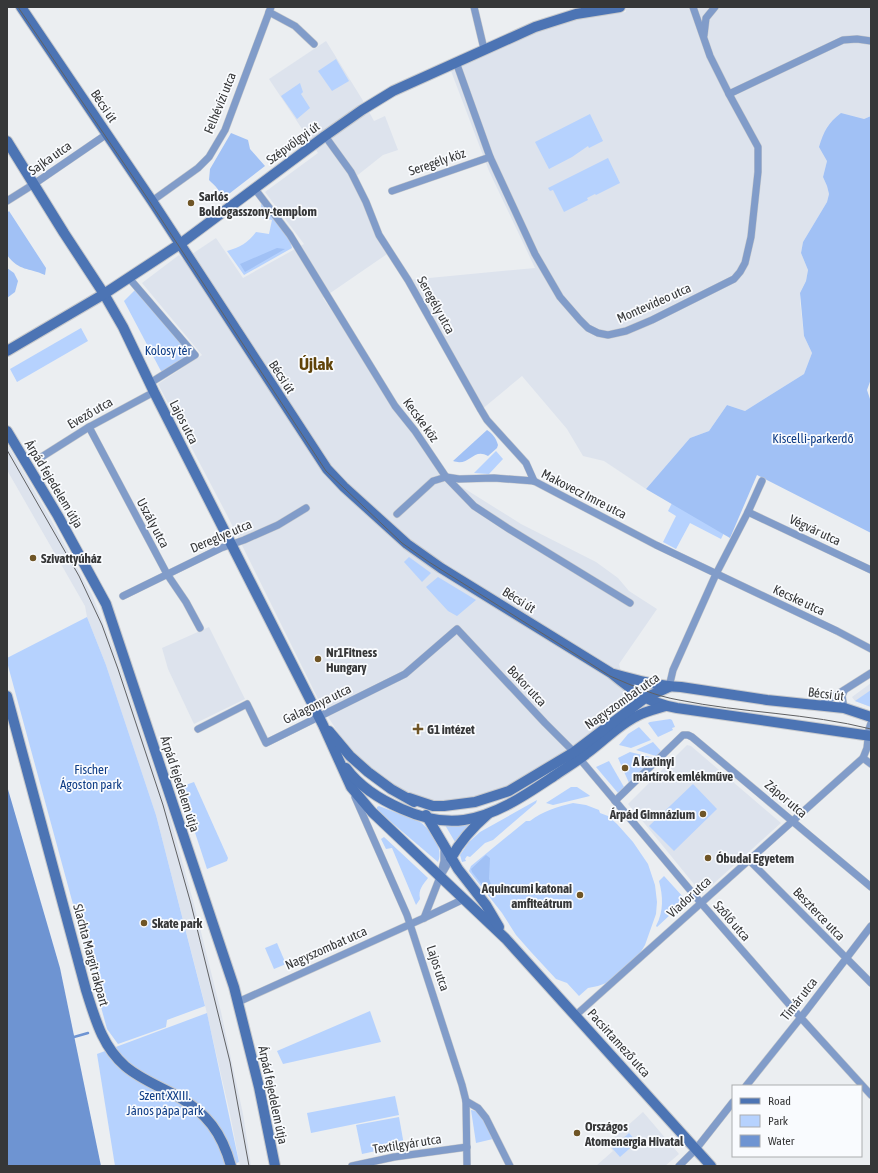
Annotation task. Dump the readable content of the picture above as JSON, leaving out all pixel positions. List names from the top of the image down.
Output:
{
  "streets": {
    "main road": [
      "Bécsi út",
      "Szépvölgyi út",
      "Lajos utca",
      "Árpád fejedelem útja",
      "Nagyszombat utca",
      "Slachta Margit rakpart",
      "Pacsirtamező utca"
    ],
    "street": [
      "Felhévízi utca",
      "Sajka utca",
      "Seregély köz",
      "Montevideo utca",
      "Seregély utca",
      "Evező utca",
      "Kecske köz",
      "Makovecz Imre utca",
      "Uszály utca",
      "Végvár utca",
      "Dereglye utca",
      "Kecske utca",
      "Bokor utca",
      "Galagonya utca",
      "Zápor utca",
      "Viador utca",
      "Beszterce utca",
      "Szőlő utca",
      "Tímár utca",
      "Textilgyár utca"
    ]
  },
  "crossings": [
    ["Felhévízi utca", "Bécsi út"],
    ["Bécsi út", "Szépvölgyi út"],
    ["Bécsi út", "Sajka utca"],
    ["Bécsi út", "Nagyszombat utca"],
    ["Szépvölgyi út", "Montevideo utca"],
    ["Szépvölgyi út", "Seregély utca"],
    ["Szépvölgyi út", "Kecske köz"],
    ["Szépvölgyi út", "Lajos utca"],
    ["Sajka utca", "Lajos utca"],
    ["Seregély köz", "Montevideo utca"],
    ["Seregély utca", "Makovecz Imre utca"],
    ["Evező utca", "Lajos utca"],
    ["Evező utca", "Uszály utca"],
    ["Kecske köz", "Makovecz Imre utca"],
    ["Lajos utca", "Dereglye utca"],
    ["Lajos utca", "Nagyszombat utca"],
    ["Lajos utca", "Galagonya utca"],
    ["Lajos utca", "Pacsirtamező utca"],
    ["Lajos utca", "Textilgyár utca"],
    ["Árpád fejedelem útja", "Nagyszombat utca"],
    ["Makovecz Imre utca", "Kecske utca"],
    ["Makovecz Imre utca", "Nagyszombat utca"],
    ["Uszály utca", "Dereglye utca"],
    ["Végvár utca", "Nagyszombat utca"],
    ["Kecske utca", "Nagyszombat utca"],
    ["Bokor utca", "Nagyszombat utca"],
    ["Bokor utca", "Galagonya utca"],
    ["Bokor utca", "Szőlő utca"],
    ["Nagyszombat utca", "Szőlő utca"],
    ["Nagyszombat utca", "Pacsirtamező utca"],
    ["Zápor utca", "Viador utca"],
    ["Zápor utca", "Szőlő utca"],
    ["Viador utca", "Beszterce utca"],
    ["Viador utca", "Szőlő utca"],
    ["Viador utca", "Pacsirtamező utca"],
    ["Beszterce utca", "Tímár utca"],
    ["Szőlő utca", "Tímár utca"]
  ],
  "districts": ["Újlak"],
  "parks": [
    "Kolosy tér",
    "Kiscelli-parkerdő",
    "Fischer Ágoston park",
    "Szent XXIII. János pápa park"
  ],
  "places": {
    "other": [
      "Sarlós Boldogasszony-templom",
      "Szivattyúház",
      "Nr1Fitness Hungary",
      "A katinyi mártírok emlékműve",
      "Árpád Gimnázium",
      "Óbudai Egyetem",
      "Aquincumi katonai amfiteátrum",
      "Skate park",
      "Országos Atomenergia Hivatal"
    ],
    "health": ["G1 intézet"]
  },
  "legend": ["Road", "Park", "Water"]
}
